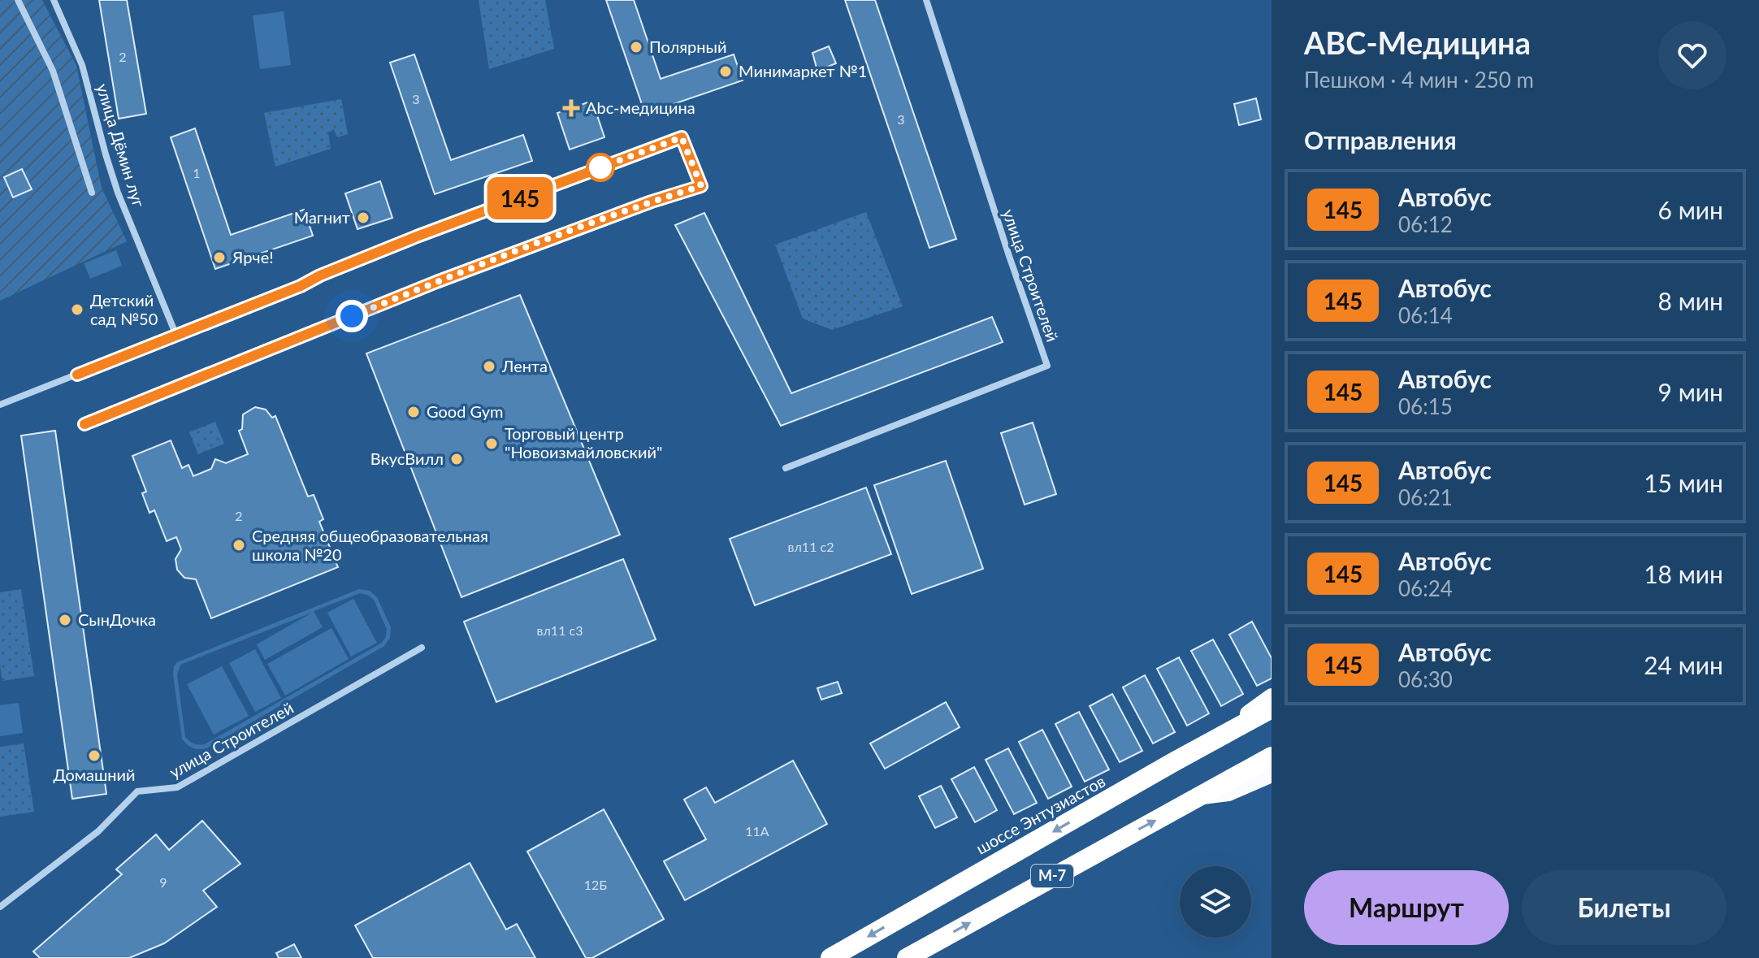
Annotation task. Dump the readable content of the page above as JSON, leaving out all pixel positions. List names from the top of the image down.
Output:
{
  "streets": {
    "highway": ["шоссе Энтузиастов", "М-7"],
    "street": ["улица Дёмин луг", "улица Строителей"]
  },
  "places": {
    "other": [
      "Полярный",
      "Минимаркет №1",
      "Магнит",
      "Ярче!",
      "Детский сад №50",
      "Лента",
      "Good Gym",
      "Торговый центр \"Новоизмайловский\"",
      "ВкусВилл",
      "Средняя общеобразовательная школа №20",
      "СынДочка",
      "Домашний"
    ],
    "health": ["Abc-медицина"]
  },
  "lines": ["bus line 145"],
  "house_numbers": [
    "2",
    "3",
    "3",
    "1",
    "2",
    "вл11 с2",
    "вл11 с3",
    "11А",
    "9",
    "12Б"
  ],
  "page": {
    "on_map": "145",
    "heading": [
      ["АВС-Медицина", "Пешком · 4 мин · 250 m"],
      "Отправления"
    ],
    "list": [
      {
        "mark": "145",
        "name": "Автобус",
        "note": "06:12",
        "value": "6 мин"
      },
      {
        "mark": "145",
        "name": "Автобус",
        "note": "06:14",
        "value": "8 мин"
      },
      {
        "mark": "145",
        "name": "Автобус",
        "note": "06:15",
        "value": "9 мин"
      },
      {
        "mark": "145",
        "name": "Автобус",
        "note": "06:21",
        "value": "15 мин"
      },
      {
        "mark": "145",
        "name": "Автобус",
        "note": "06:24",
        "value": "18 мин"
      },
      {
        "mark": "145",
        "name": "Автобус",
        "note": "06:30",
        "value": "24 мин"
      }
    ],
    "buttons": ["Маршрут", "Билеты"]
  }
}
